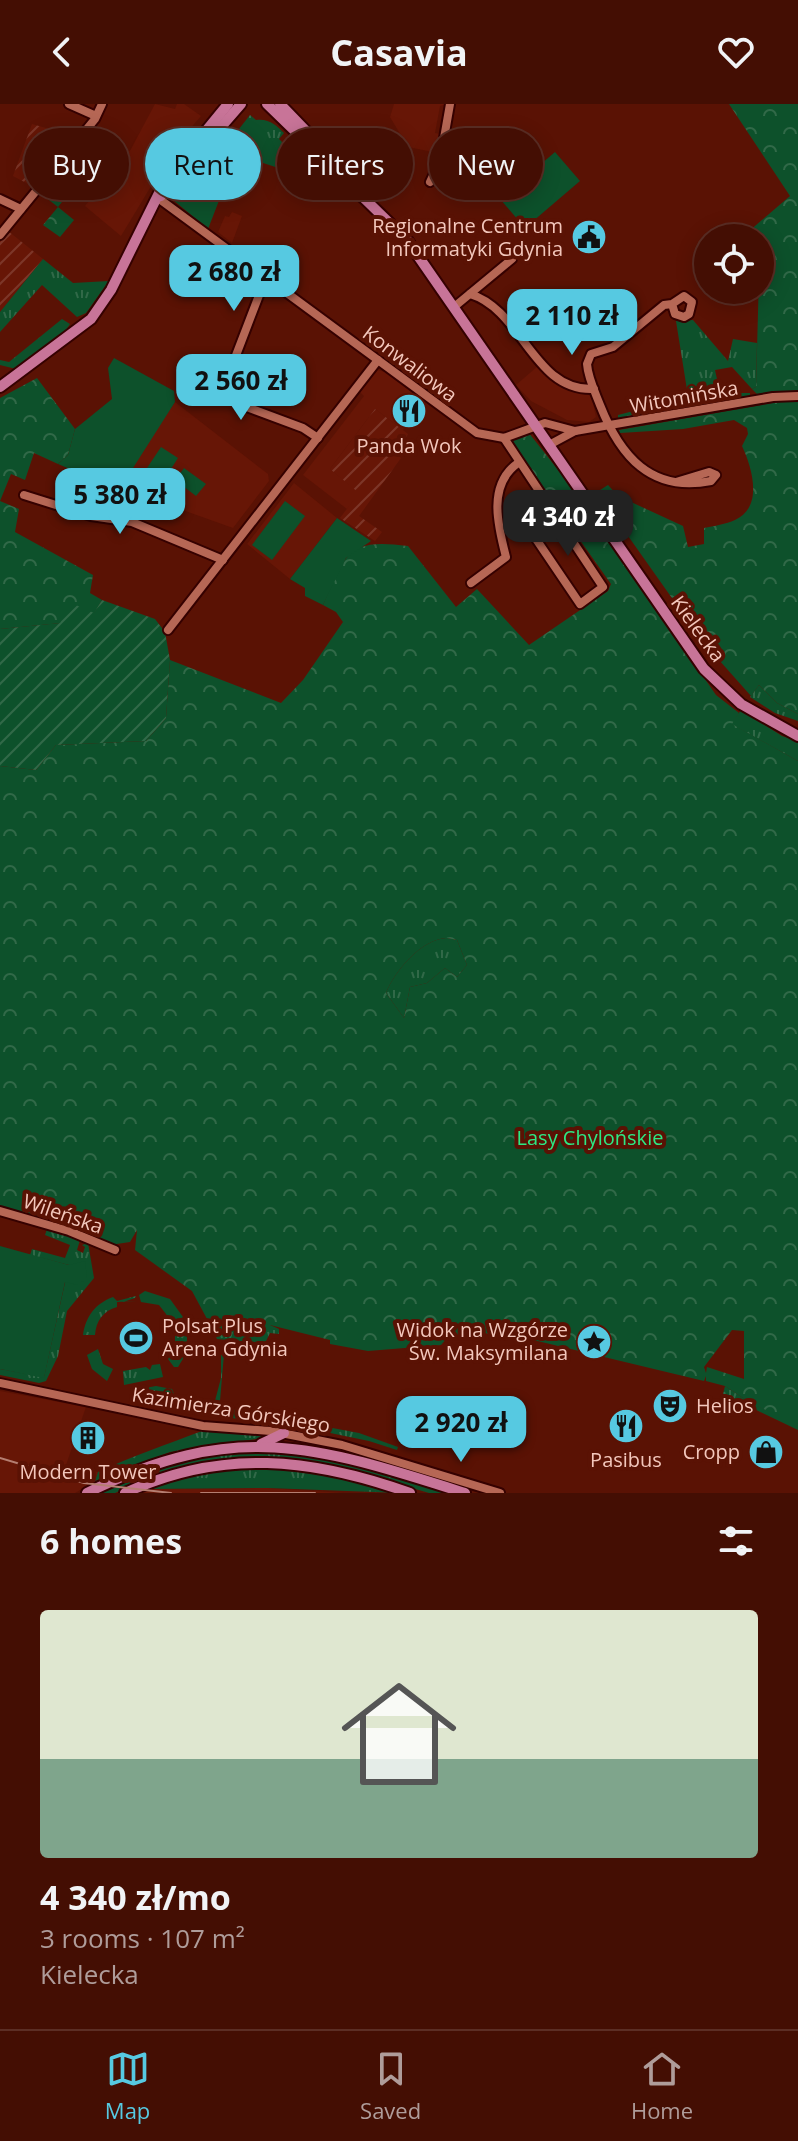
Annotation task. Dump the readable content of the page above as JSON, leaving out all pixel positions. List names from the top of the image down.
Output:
{
  "streets": {
    "main road": ["Kielecka"],
    "street": [
      "Konwaliowa",
      "Witomińska",
      "Wileńska",
      "Kazimierza Górskiego"
    ]
  },
  "crossings": [
    ["Witomińska", "Kielecka"]
  ],
  "parks": ["Lasy Chylońskie"],
  "places": {
    "public building": ["Regionalne Centrum Informatyki Gdynia"],
    "restaurant": ["Panda Wok", "Pasibus"],
    "sports": ["Polsat Plus Arena Gdynia"],
    "place": ["Widok na Wzgórze Św. Maksymilana"],
    "theatre": ["Helios"],
    "building": ["Modern Tower"],
    "shop": ["Cropp"]
  },
  "page": {
    "header": "Casavia",
    "chip": [
      "Buy",
      "Rent",
      "Filters",
      "New"
    ],
    "price": [
      "2 680 zł",
      "2 110 zł",
      "2 560 zł",
      "5 380 zł",
      "4 340 zł",
      "2 920 zł"
    ],
    "heading": "6 homes",
    "list": [
      {
        "name": "4 340 zł/mo",
        "note": "3 rooms · 107 m² · Kielecka"
      }
    ],
    "tabs": ["Map", "Saved", "Home"]
  }
}
